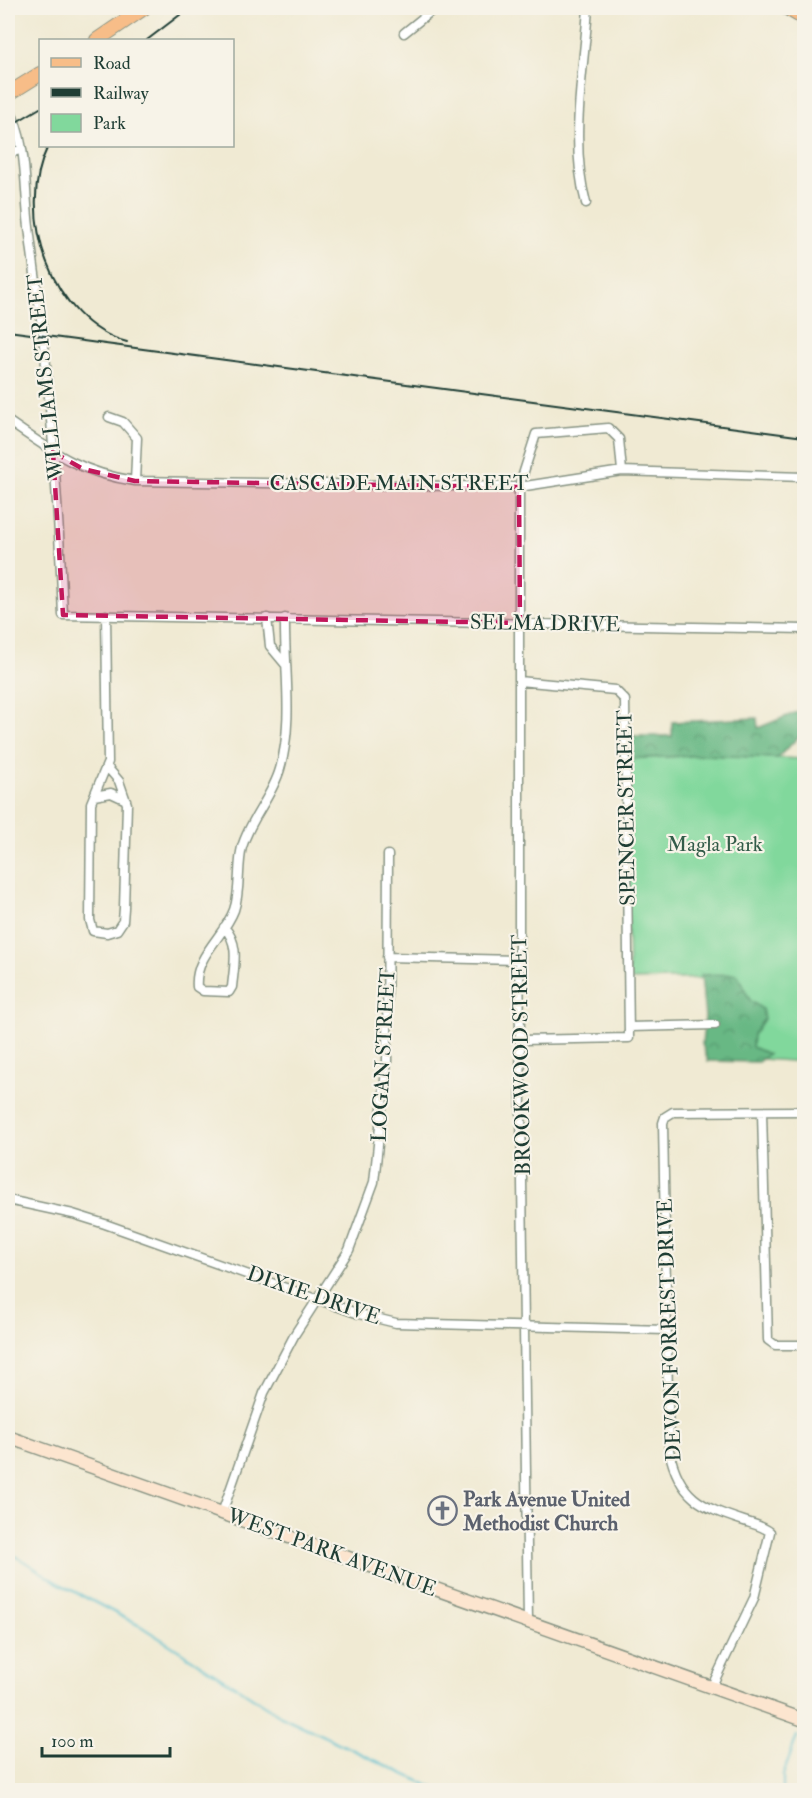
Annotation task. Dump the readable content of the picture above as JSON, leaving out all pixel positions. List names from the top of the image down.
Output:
{
  "streets": {
    "main road": ["WEST PARK AVENUE"],
    "street": [
      "WILLIAMS STREET",
      "CASCADE MAIN STREET",
      "SELMA DRIVE",
      "SPENCER STREET",
      "LOGAN STREET",
      "BROOKWOOD STREET",
      "DIXIE DRIVE",
      "DEVON FORREST DRIVE"
    ]
  },
  "crossings": [
    ["WILLIAMS STREET", "CASCADE MAIN STREET"],
    ["WILLIAMS STREET", "SELMA DRIVE"],
    ["CASCADE MAIN STREET", "BROOKWOOD STREET"],
    ["SELMA DRIVE", "BROOKWOOD STREET"],
    ["SPENCER STREET", "BROOKWOOD STREET"],
    ["LOGAN STREET", "BROOKWOOD STREET"],
    ["LOGAN STREET", "DIXIE DRIVE"],
    ["LOGAN STREET", "WEST PARK AVENUE"],
    ["BROOKWOOD STREET", "DIXIE DRIVE"],
    ["BROOKWOOD STREET", "WEST PARK AVENUE"],
    ["DIXIE DRIVE", "DEVON FORREST DRIVE"],
    ["DEVON FORREST DRIVE", "WEST PARK AVENUE"]
  ],
  "parks": ["Magla Park"],
  "places": {
    "church": ["Park Avenue United Methodist Church"]
  },
  "legend": ["Road", "Railway", "Park"],
  "scale_bar": "100 m"
}
